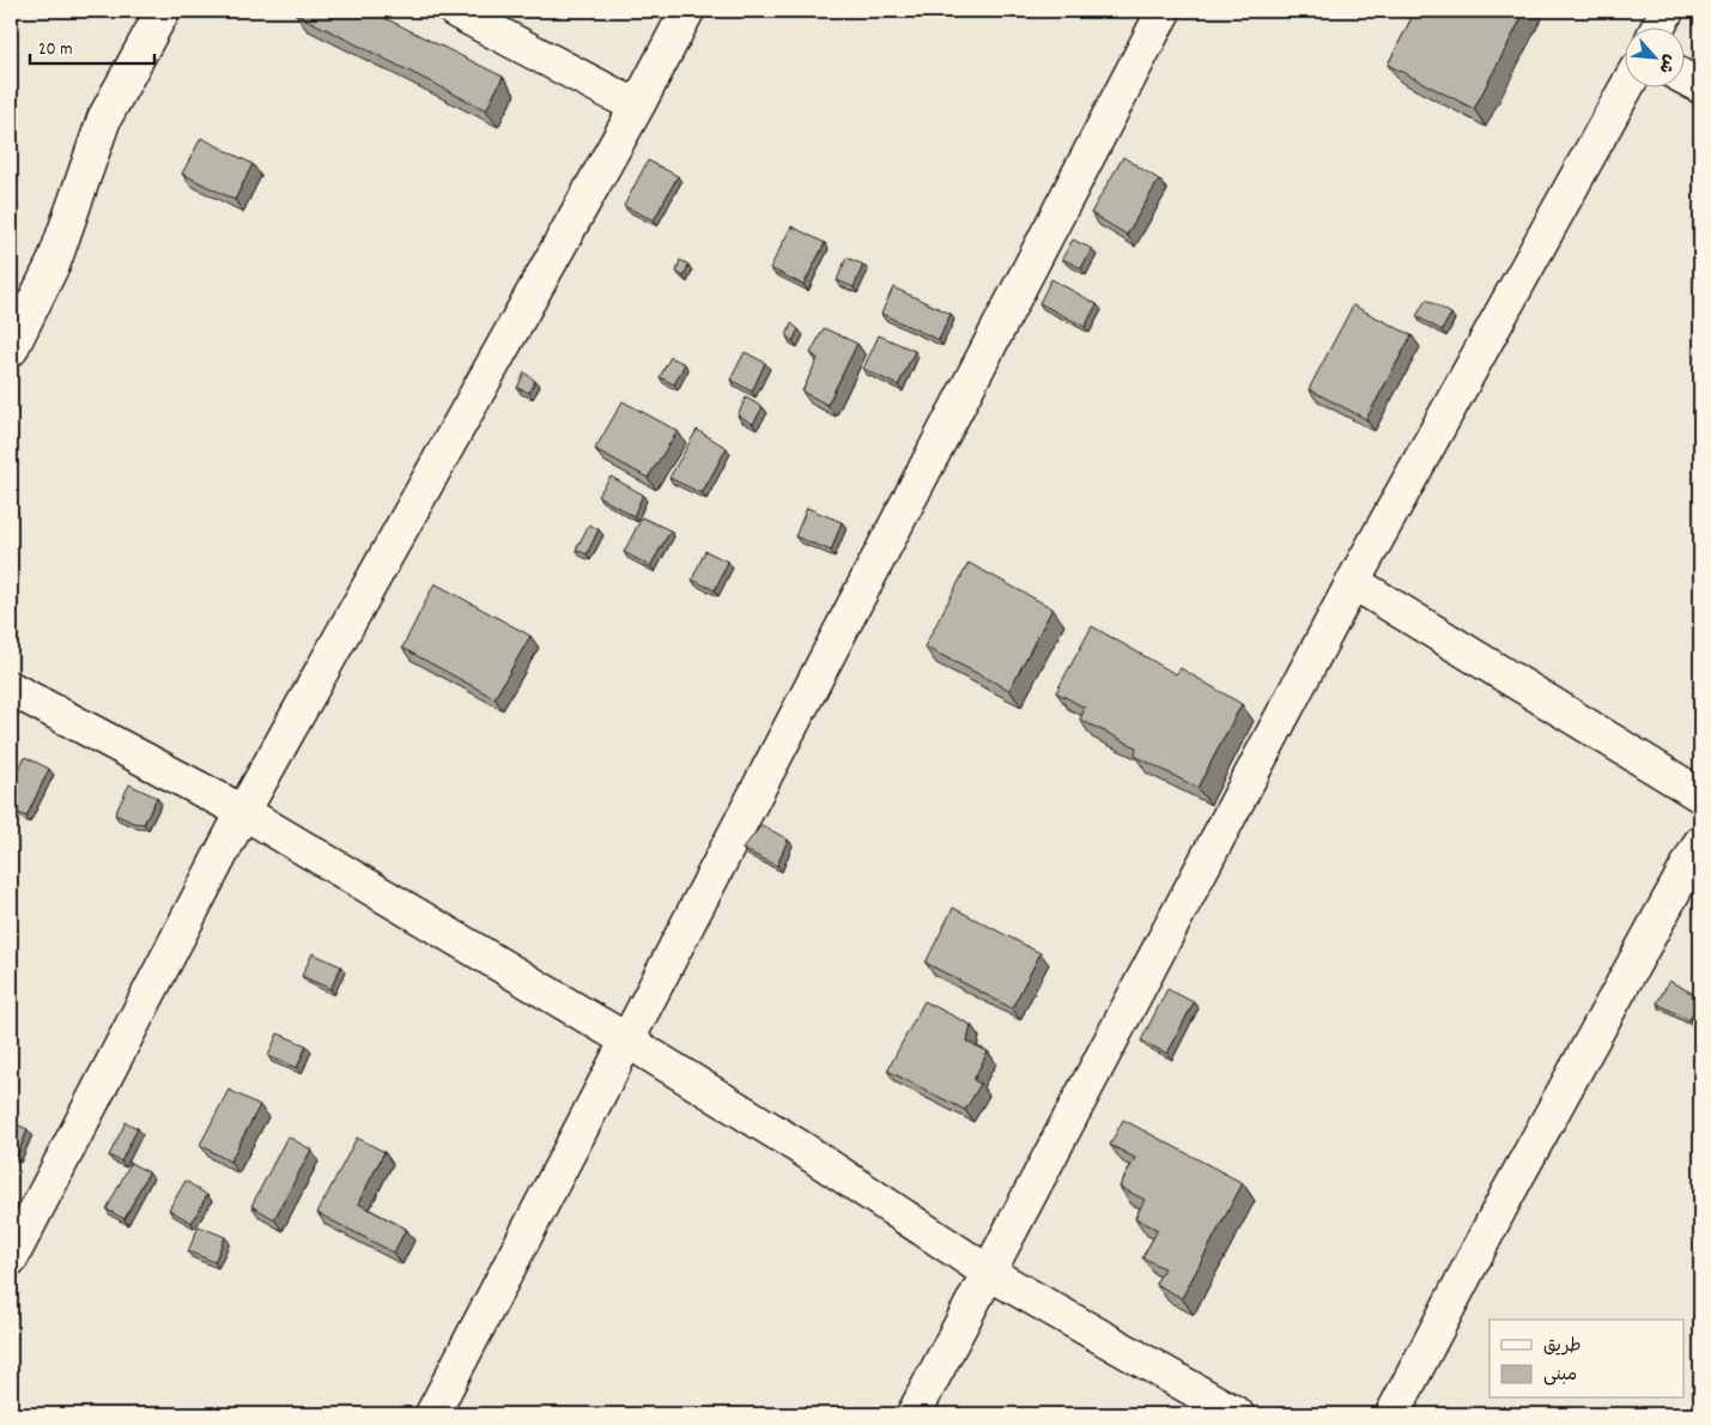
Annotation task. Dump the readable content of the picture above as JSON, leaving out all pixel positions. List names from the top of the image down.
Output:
{
  "legend": ["طريق", "مبنى"],
  "scale_bar": "20 m",
  "north": "bottom right"
}
